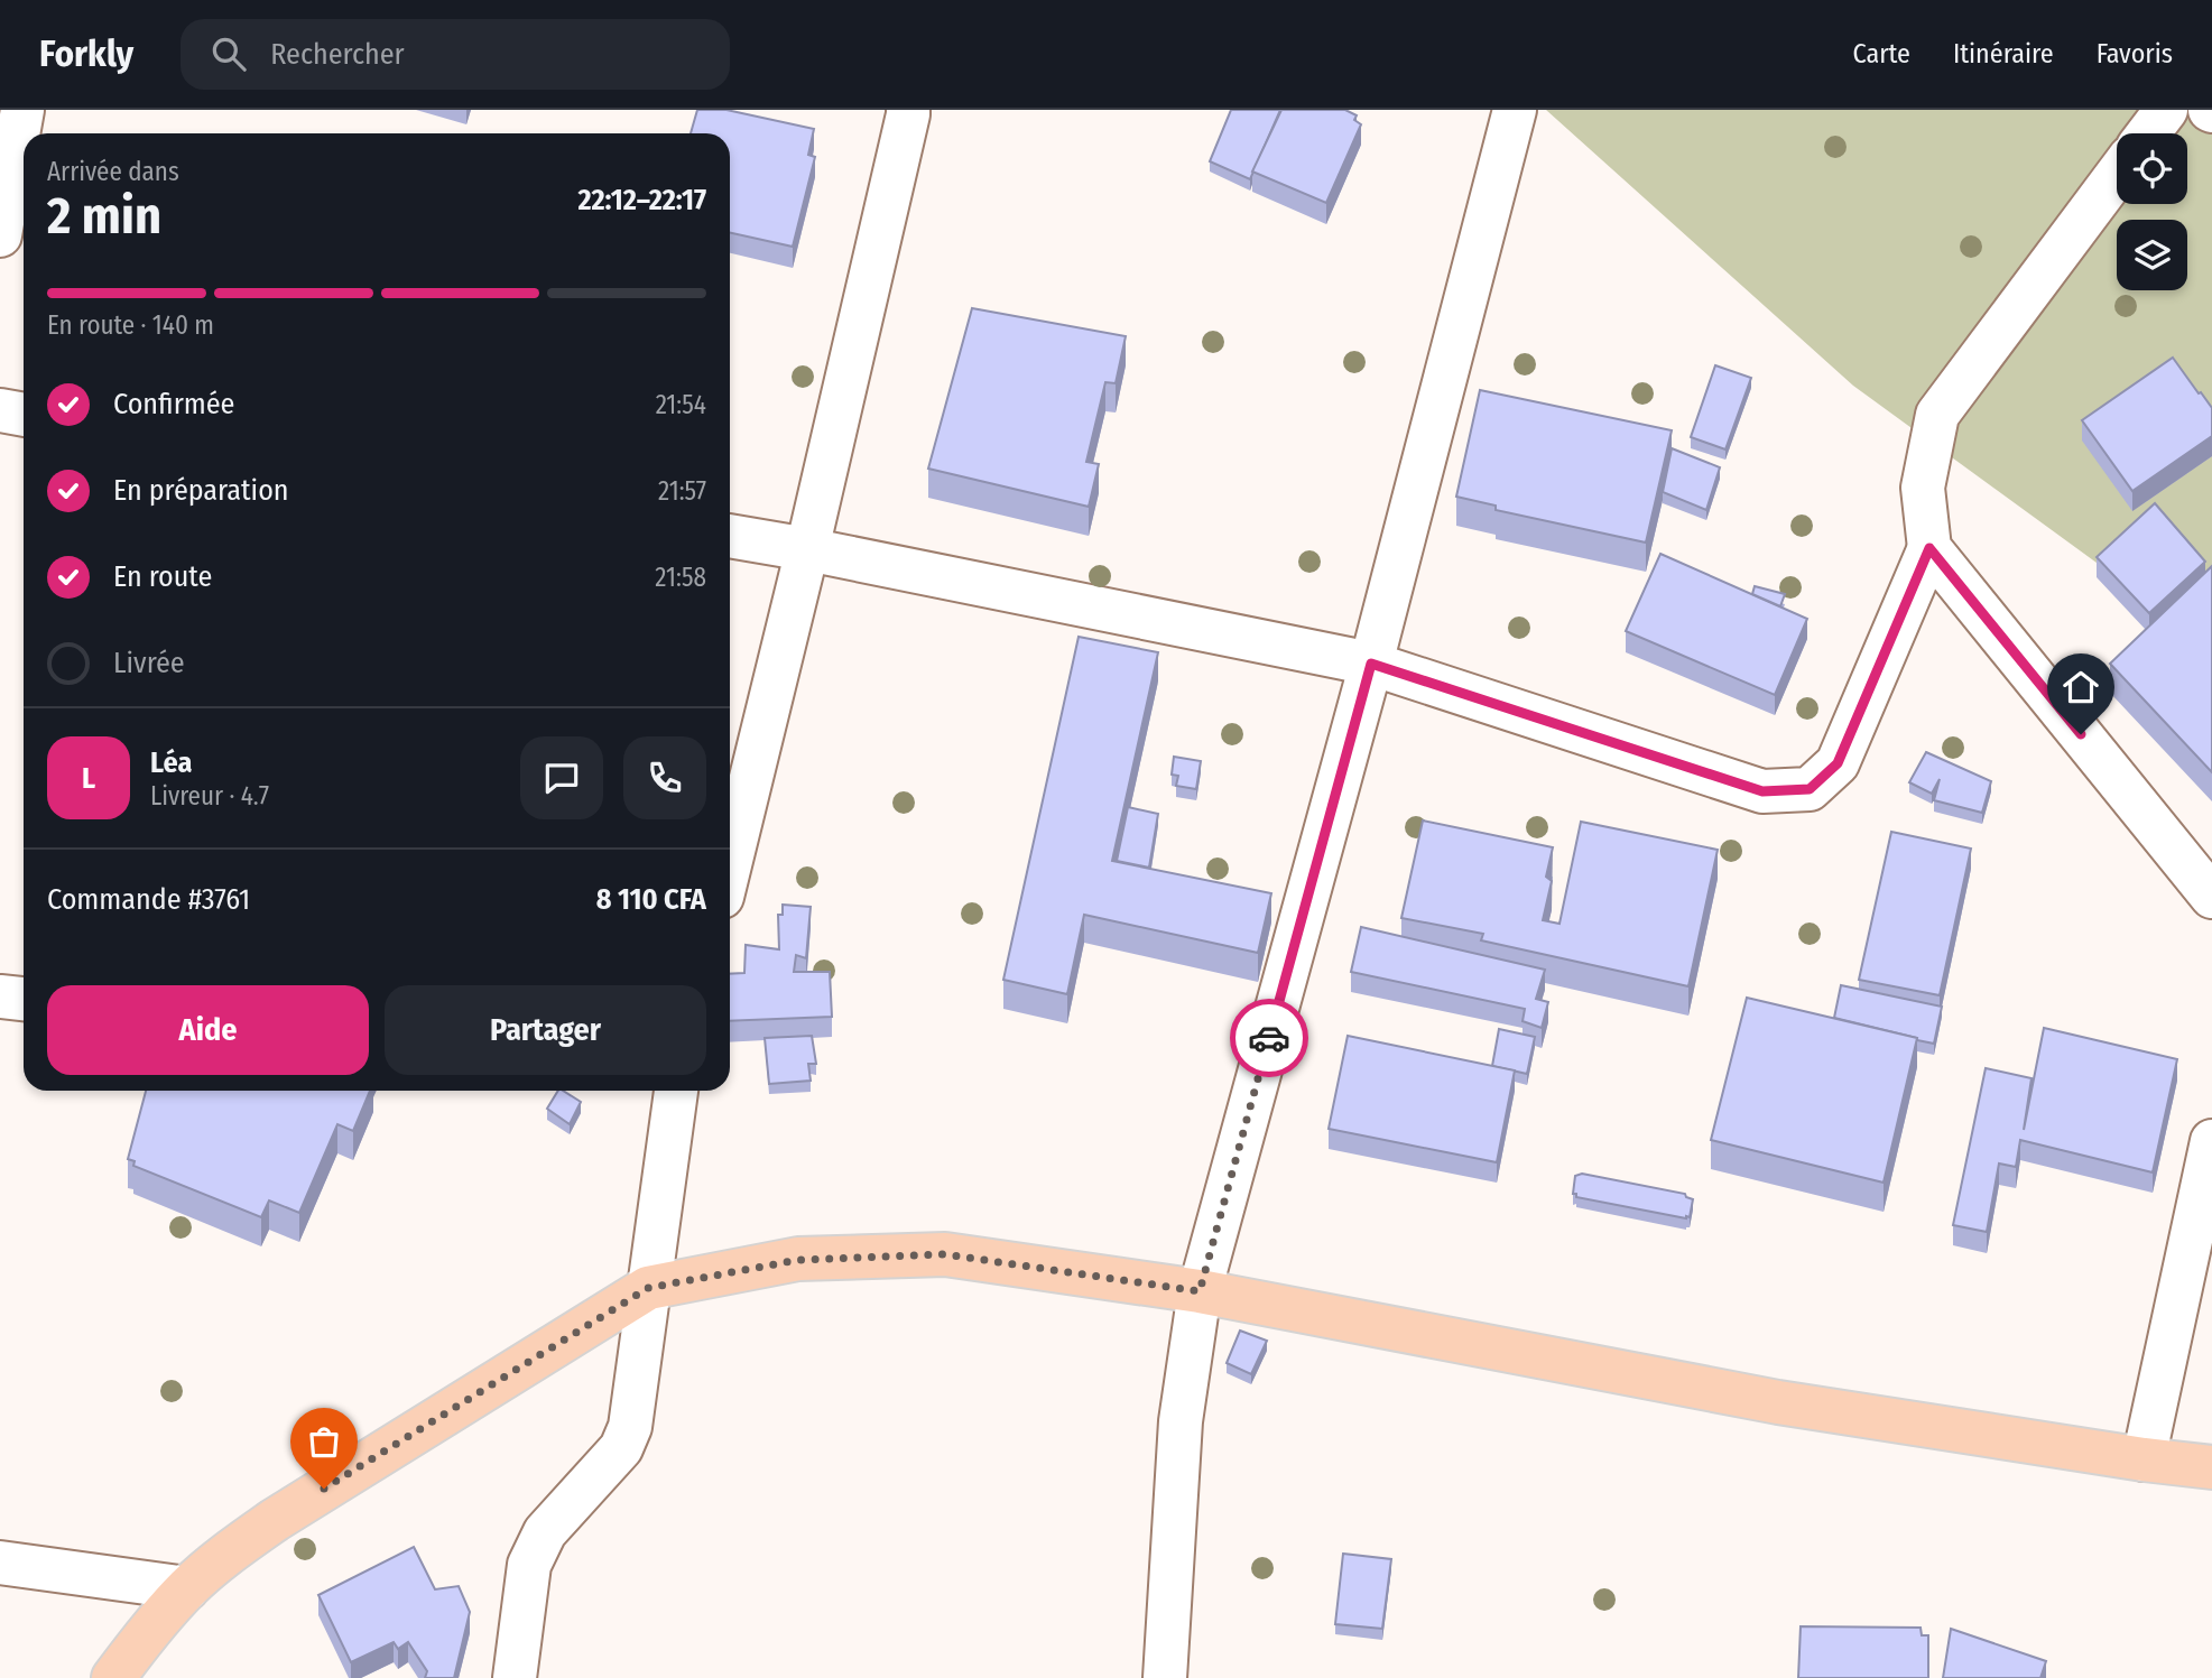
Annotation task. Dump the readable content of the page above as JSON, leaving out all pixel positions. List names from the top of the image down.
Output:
{
  "page": {
    "header": "Forkly",
    "search": "Rechercher",
    "nav": ["Carte", "Itinéraire", "Favoris"],
    "heading": ["2 min", "Arrivée dans", "22:12–22:17"],
    "panel": [
      "Léa",
      "Livreur · 4.7",
      "Commande #3761",
      "8 110 CFA"
    ],
    "bar": "En route · 140 m",
    "list": [
      ["Confirmée", "21:54"],
      ["En préparation", "21:57"],
      ["En route", "21:58"],
      "Livrée"
    ],
    "round": "L",
    "buttons": ["Aide", "Partager"]
  }
}
